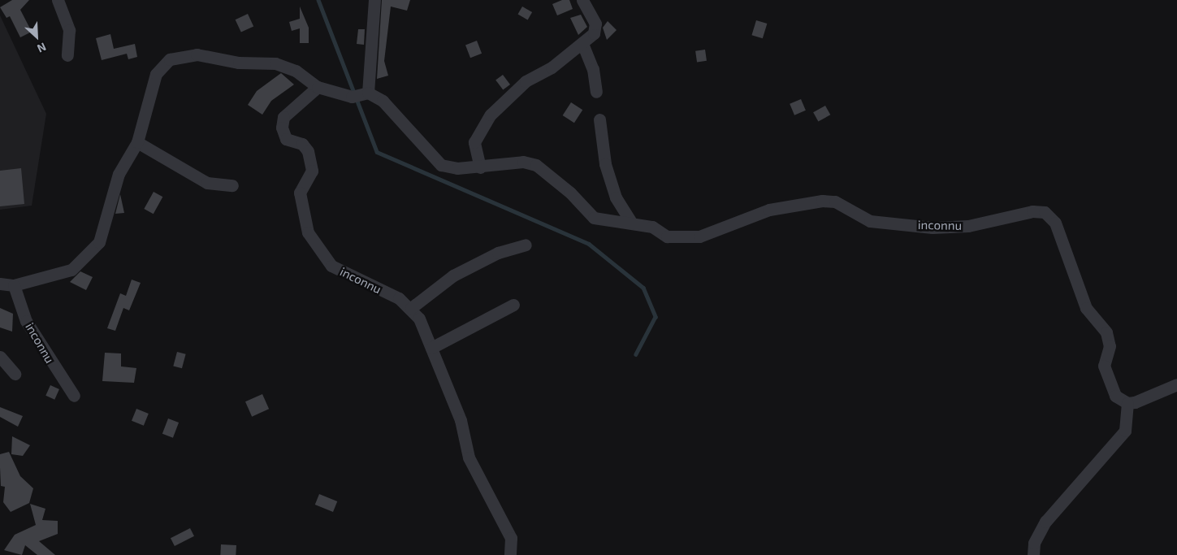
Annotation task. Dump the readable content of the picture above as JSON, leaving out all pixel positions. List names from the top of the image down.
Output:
{
  "streets": {
    "street": ["inconnu"]
  },
  "north": "bottom right"
}
